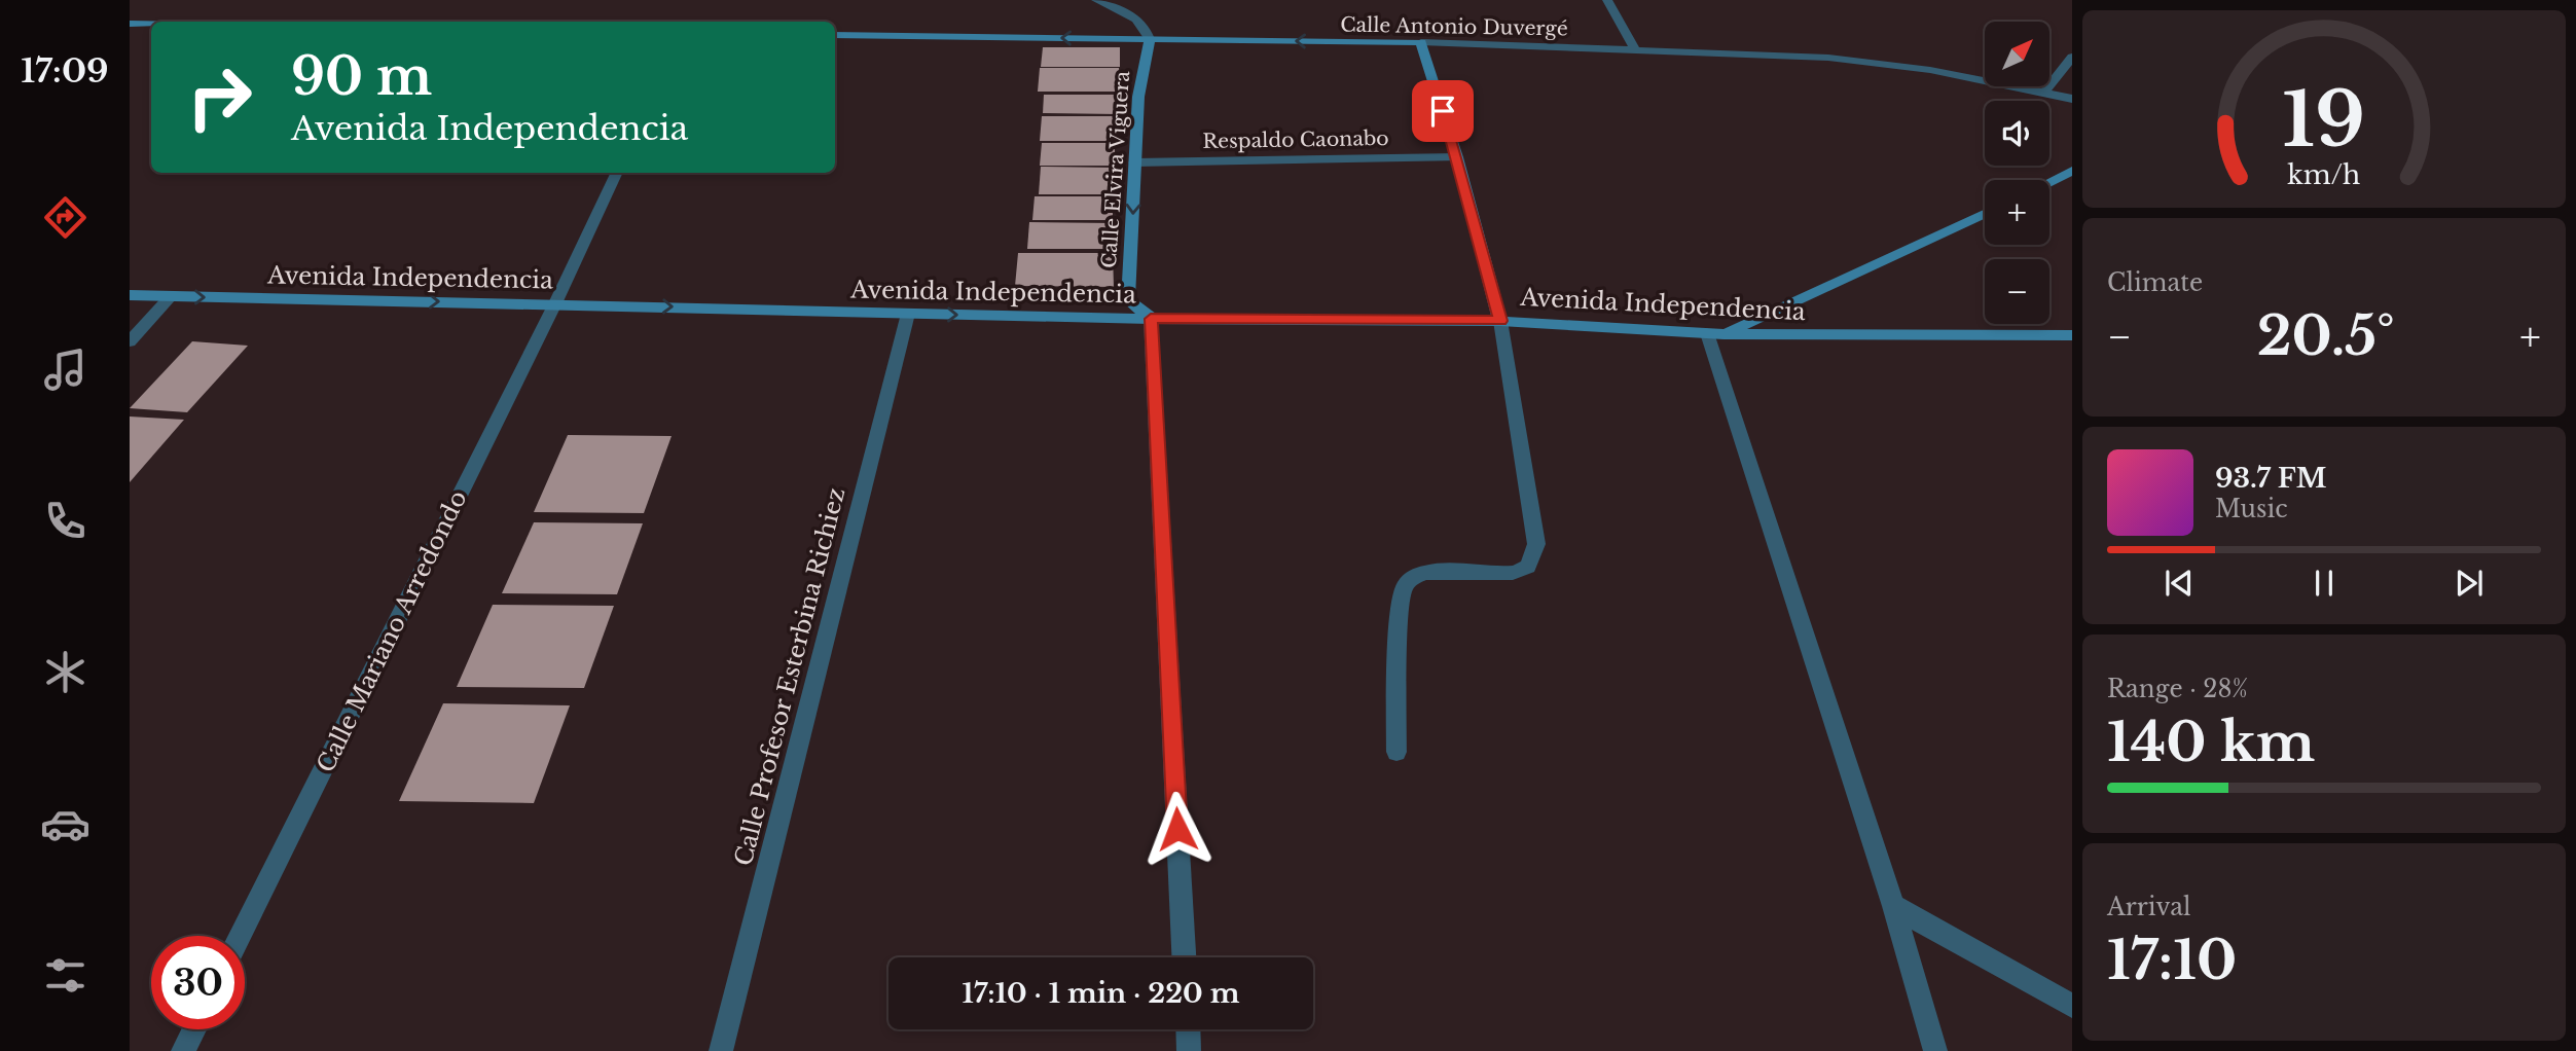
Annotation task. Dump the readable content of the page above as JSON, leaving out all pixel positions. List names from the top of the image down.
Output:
{
  "streets": {
    "main road": ["Calle Antonio Duvergé", "Calle Elvira Viguera", "Avenida Independencia"],
    "street": ["Respaldo Caonabo", "Calle Mariano Arredondo", "Calle Profesor Esterbina Richiez"]
  },
  "crossings": [
    ["Calle Antonio Duvergé", "Calle Elvira Viguera"],
    ["Respaldo Caonabo", "Calle Elvira Viguera"],
    ["Calle Elvira Viguera", "Avenida Independencia"],
    ["Avenida Independencia", "Calle Mariano Arredondo"],
    ["Avenida Independencia", "Calle Profesor Esterbina Richiez"]
  ],
  "one_way": ["Calle Antonio Duvergé", "Calle Elvira Viguera", "Avenida Independencia"],
  "north": "top right",
  "page": {
    "tabs": "17:09",
    "map_buttons": ["+", "−"],
    "turn": ["90 m", "Avenida Independencia"],
    "tile": [
      "Climate",
      ["Range · 28%", "140 km"],
      ["Arrival", "17:10"]
    ],
    "heat": ["−", "20.5°", "+"],
    "song": ["93.7 FM", "Music"],
    "limit": "30",
    "trip": "17:10 · 1 min · 220 m",
    "gauge": ["19", "km/h"]
  }
}
